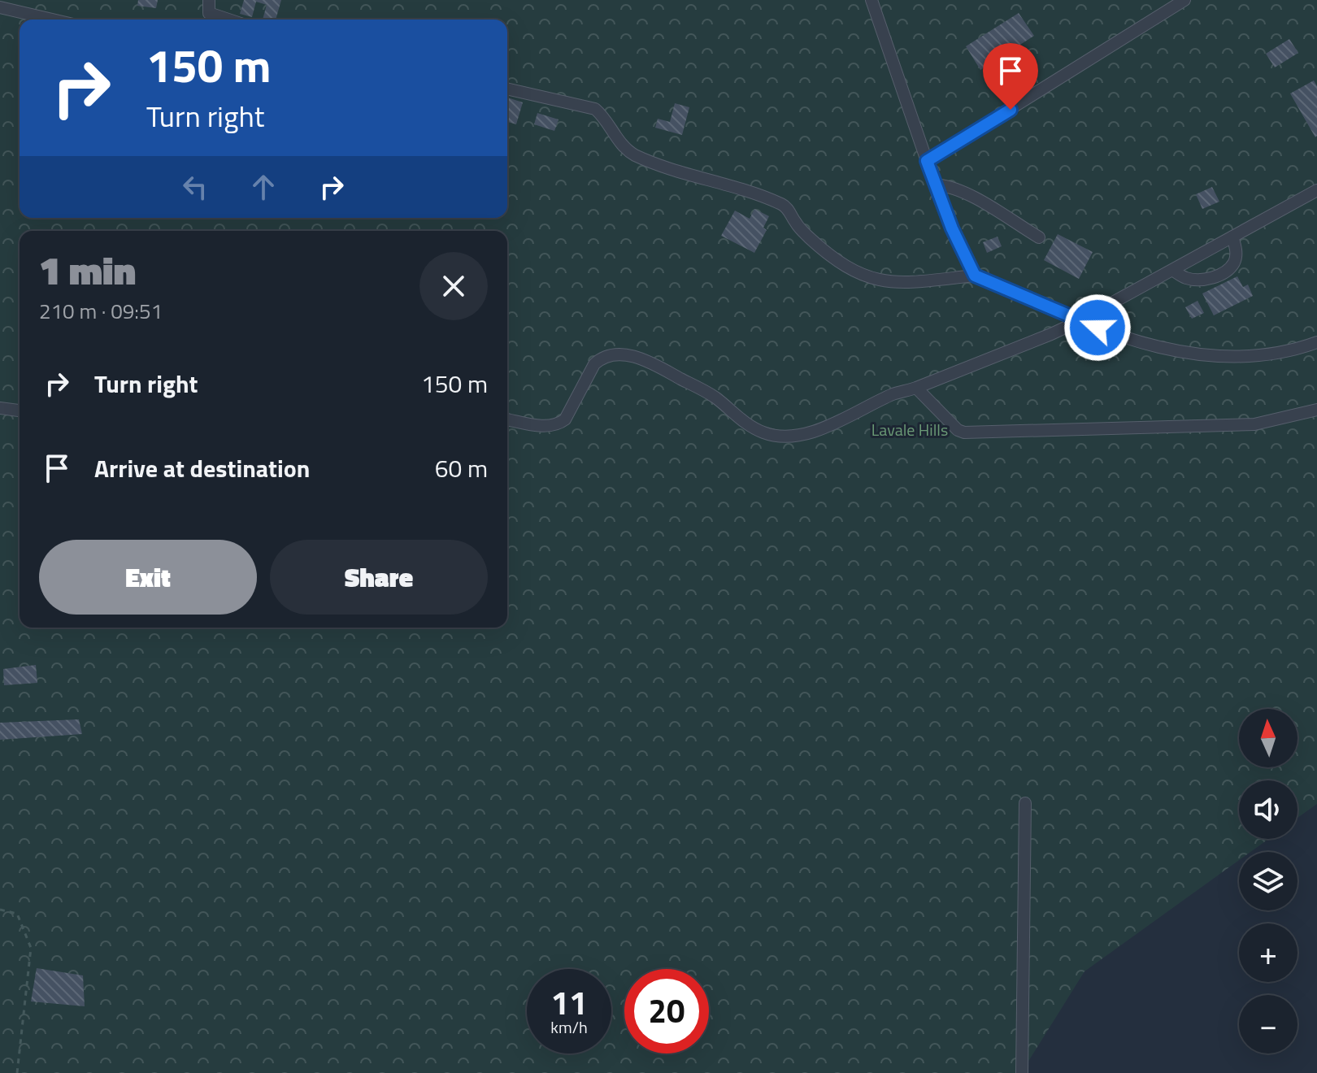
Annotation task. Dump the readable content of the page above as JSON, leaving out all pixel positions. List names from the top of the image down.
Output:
{
  "parks": ["Lavale Hills"],
  "north": "top",
  "page": {
    "turn": ["150 m", "Turn right"],
    "heading": ["1 min", "210 m · 09:51"],
    "list": [
      {
        "name": "Turn right",
        "value": "150 m"
      },
      {
        "name": "Arrive at destination",
        "value": "60 m"
      }
    ],
    "buttons": ["Exit", "Share"],
    "map_buttons": ["+", "−"],
    "speed": "11 km/h",
    "limit": "20"
  }
}
